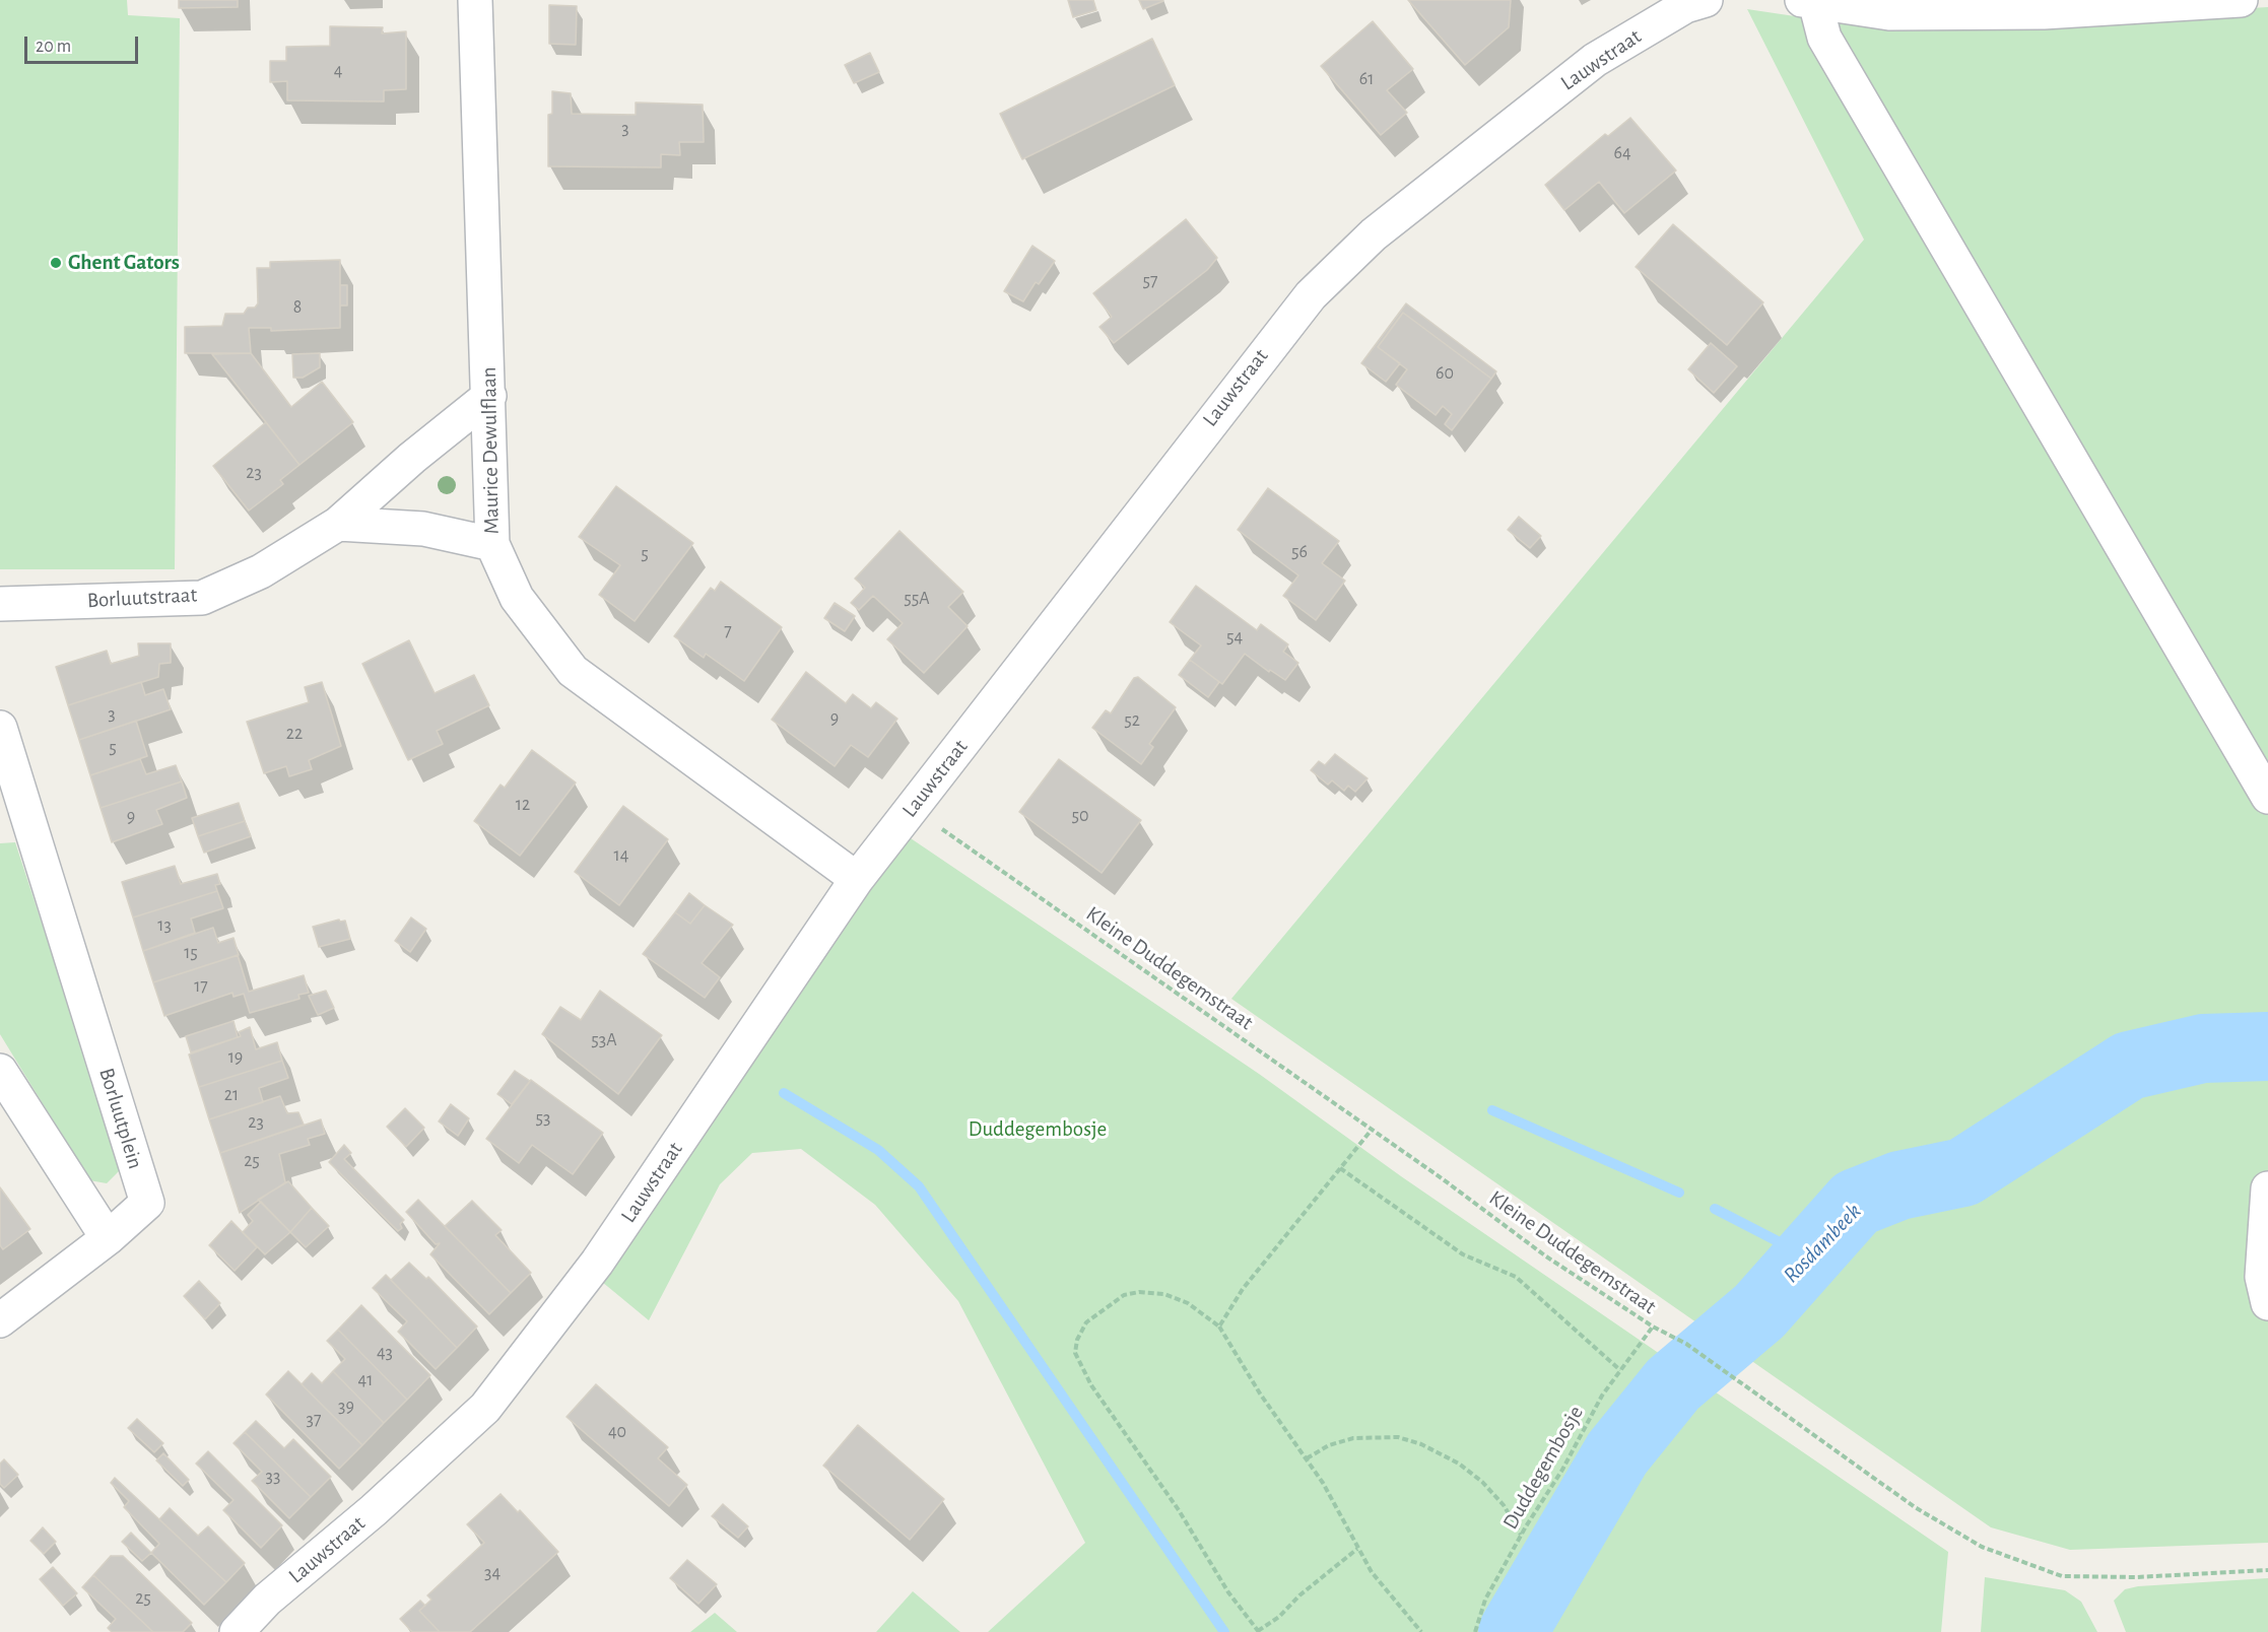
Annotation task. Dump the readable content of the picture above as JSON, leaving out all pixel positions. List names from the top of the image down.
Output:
{
  "streets": {
    "street": [
      "Lauwstraat",
      "Maurice Dewulflaan",
      "Borluutstraat",
      "Borluutplein"
    ],
    "path": ["Kleine Duddegemstraat", "Duddegembosje"]
  },
  "crossings": [
    ["Lauwstraat", "Maurice Dewulflaan"],
    ["Lauwstraat", "Kleine Duddegemstraat"],
    ["Maurice Dewulflaan", "Borluutstraat"],
    ["Kleine Duddegemstraat", "Duddegembosje"]
  ],
  "water": ["Rosdambeek"],
  "parks": ["Duddegembosje"],
  "places": ["Ghent Gators"],
  "house_numbers": [
    "4",
    "61",
    "3",
    "64",
    "57",
    "8",
    "60",
    "23",
    "56",
    "5",
    "55A",
    "7",
    "54",
    "3",
    "9",
    "52",
    "22",
    "5",
    "12",
    "50",
    "9",
    "14",
    "13",
    "15",
    "17",
    "53A",
    "19",
    "21",
    "53",
    "23",
    "25",
    "43",
    "41",
    "39",
    "37",
    "40",
    "33",
    "34",
    "25"
  ],
  "scale_bar": "20 m"
}
